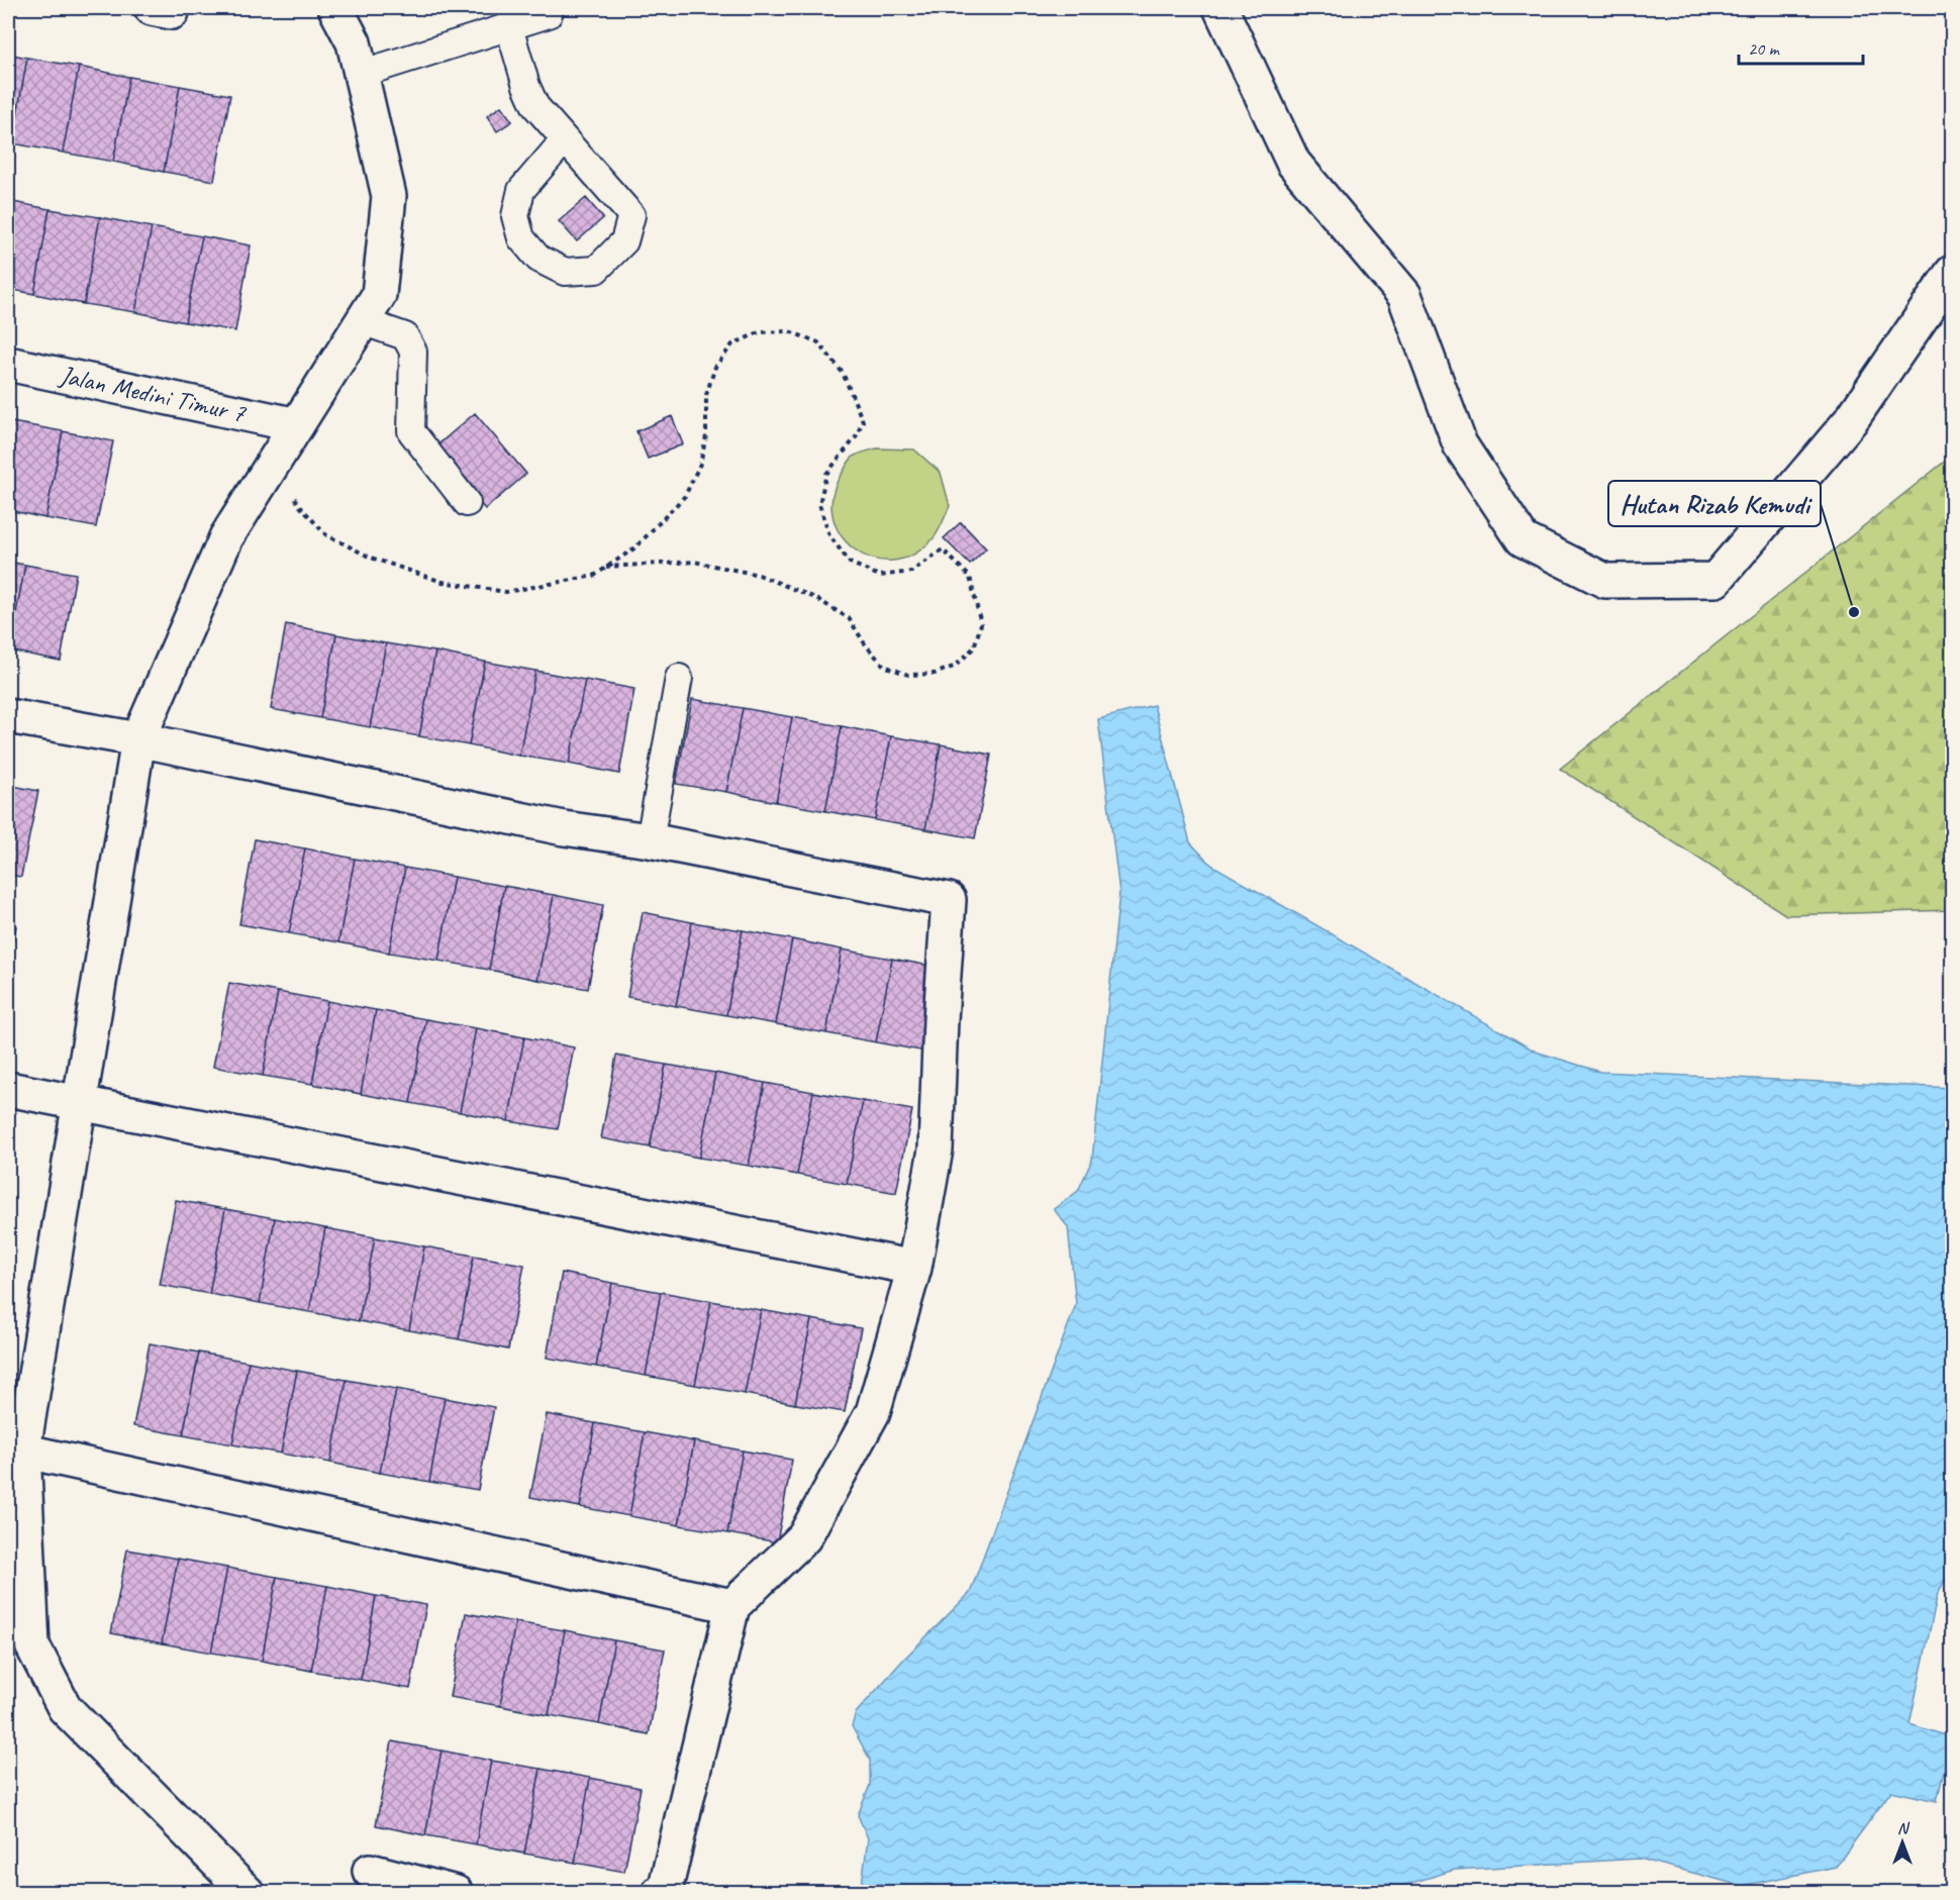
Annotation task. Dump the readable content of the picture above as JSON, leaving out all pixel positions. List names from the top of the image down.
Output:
{
  "streets": {
    "street": ["Jalan Medini Timur 7"]
  },
  "places": ["Hutan Rizab Kemudi"],
  "scale_bar": "20 m",
  "north": "top"
}
